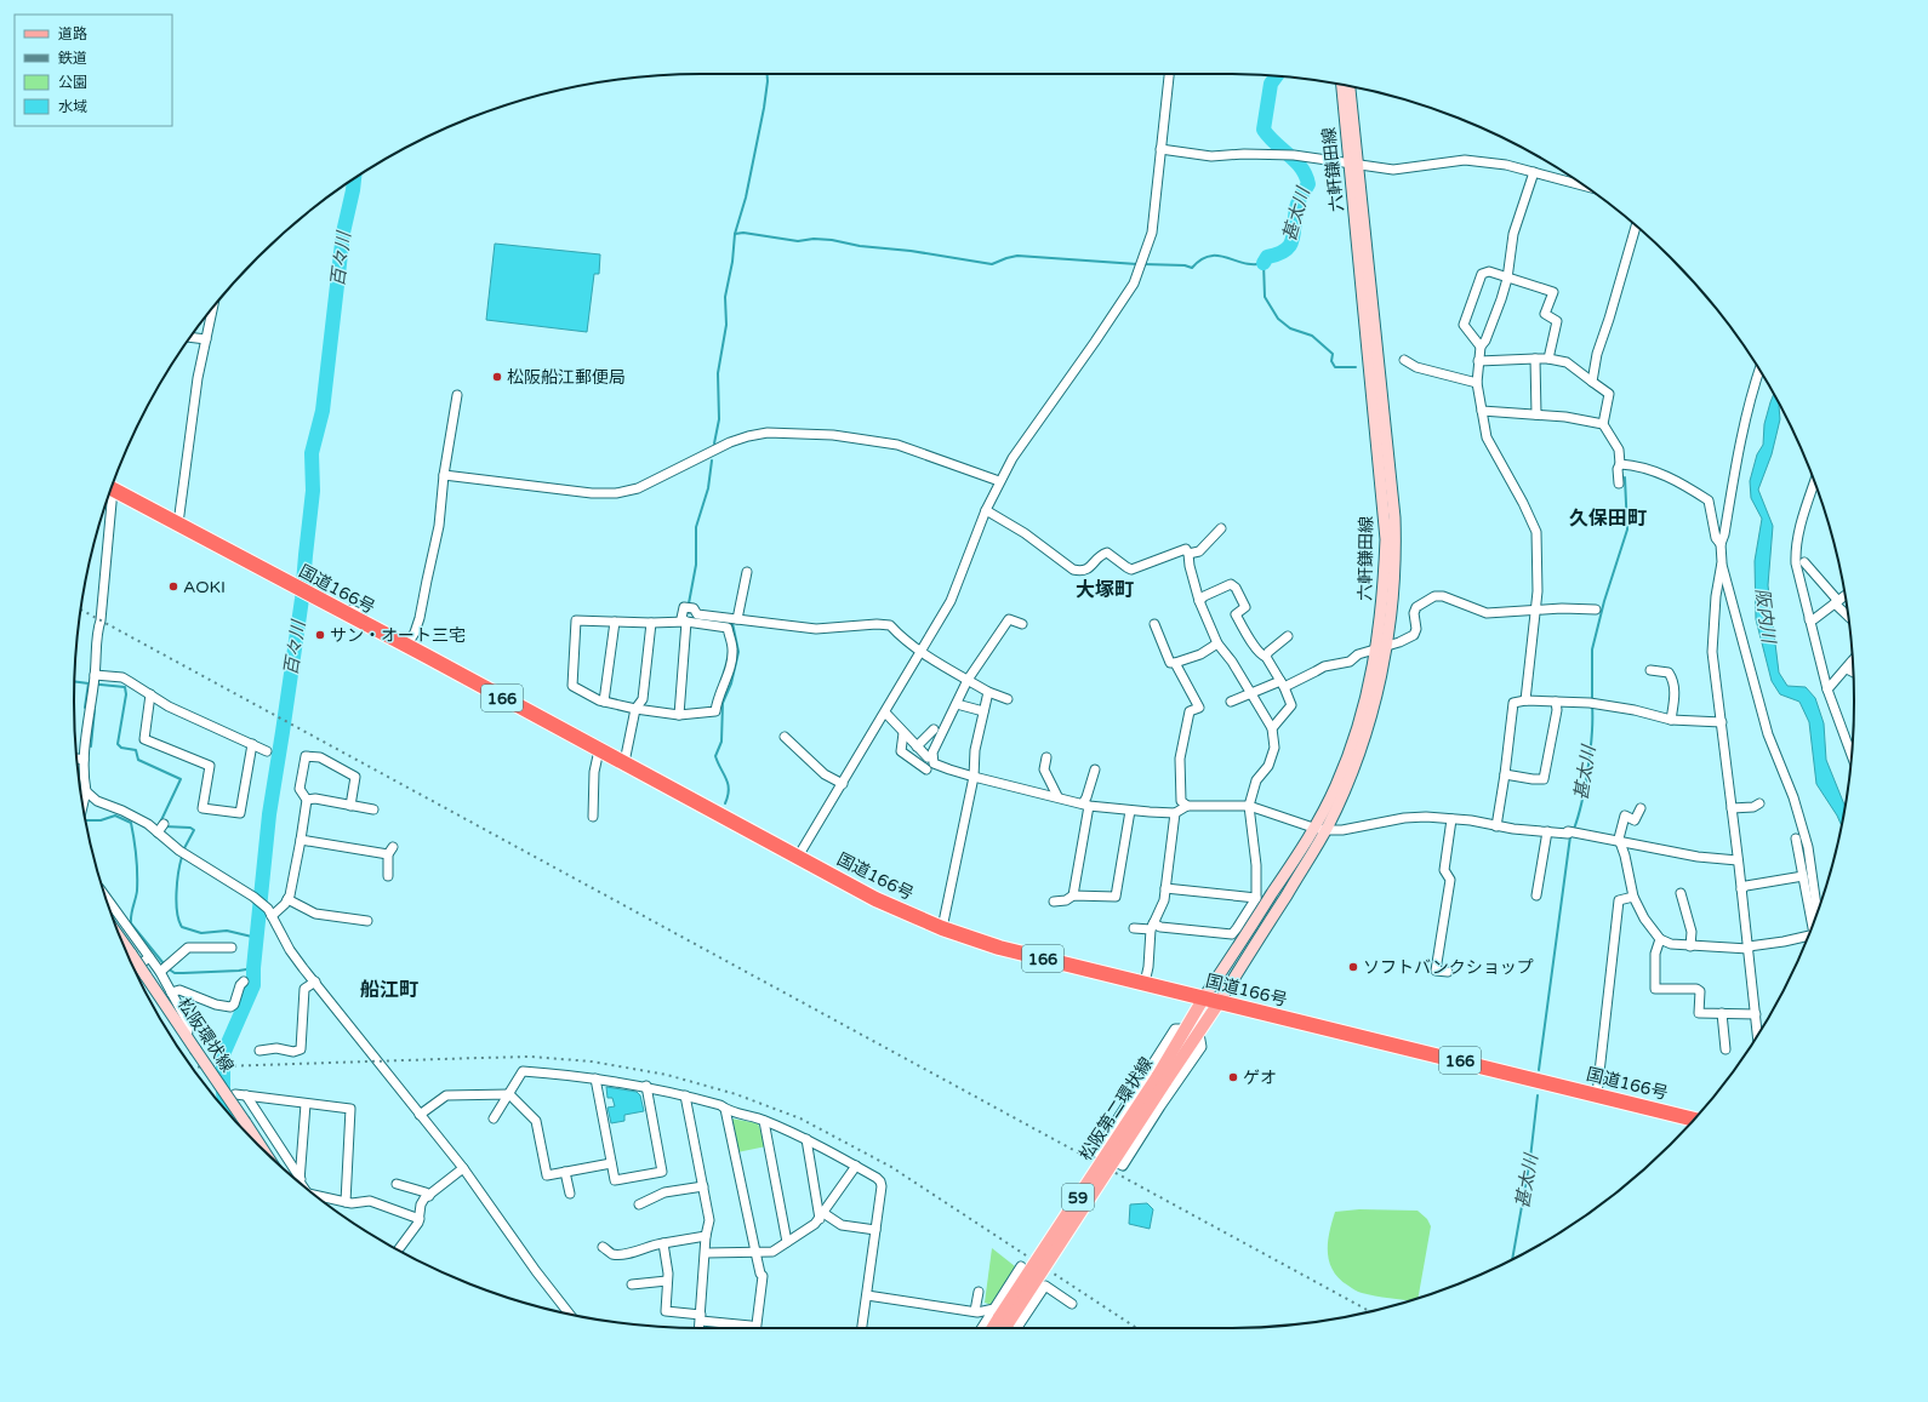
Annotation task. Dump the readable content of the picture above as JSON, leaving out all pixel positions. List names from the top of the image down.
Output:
{
  "streets": {
    "highway": ["国道166号", "166"],
    "main road": [
      "六軒鎌田線",
      "松阪環状線",
      "松阪第二環状線",
      "59"
    ]
  },
  "crossings": [
    ["六軒鎌田線", "国道166号"],
    ["六軒鎌田線", "松阪第二環状線"],
    ["国道166号", "松阪第二環状線"]
  ],
  "districts": ["久保田町", "大塚町", "船江町"],
  "water": ["甚太川", "百々川", "阪内川"],
  "places": [
    "松阪船江郵便局",
    "AOKI",
    "サン・オート三宅",
    "ソフトバンクショップ",
    "ゲオ"
  ],
  "legend": [
    "道路",
    "鉄道",
    "公園",
    "水域"
  ]
}
